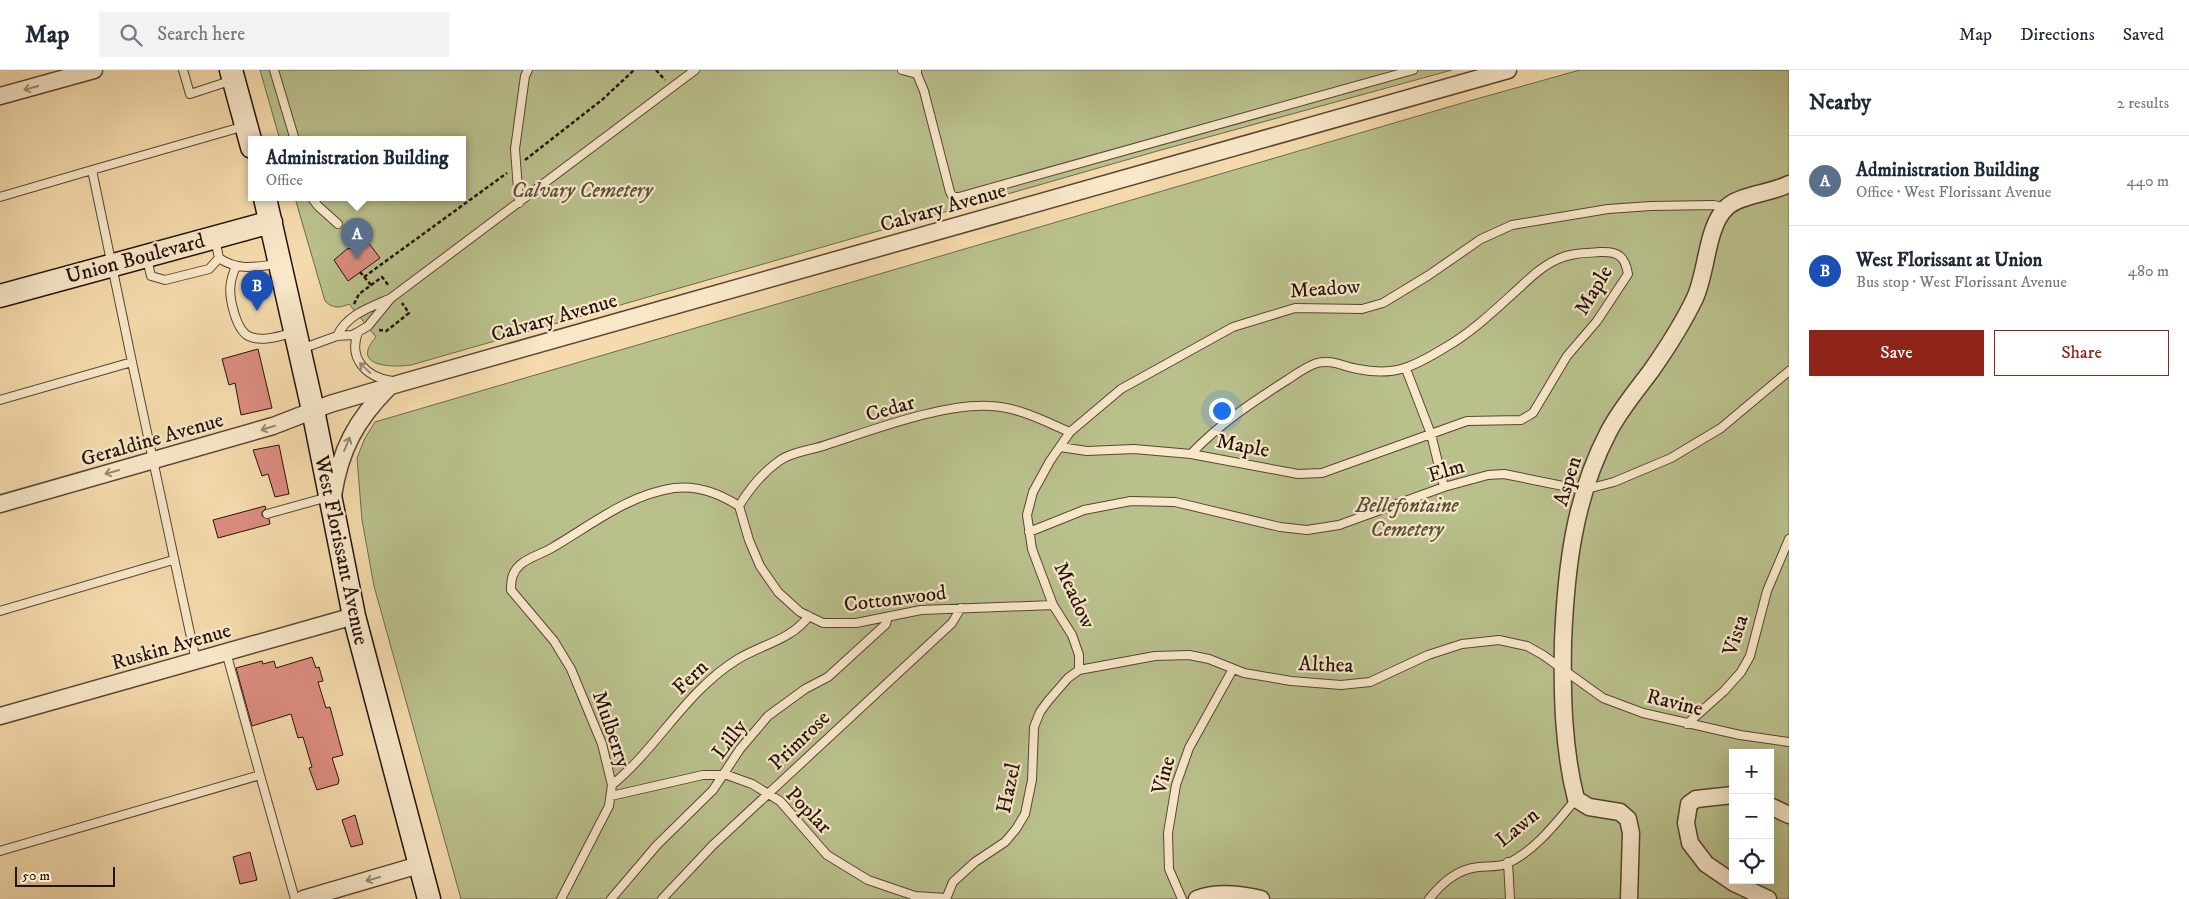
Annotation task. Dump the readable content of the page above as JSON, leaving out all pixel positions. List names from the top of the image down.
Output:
{
  "streets": {
    "main road": ["Union Boulevard", "West Florissant Avenue"],
    "street": [
      "Calvary Avenue",
      "Geraldine Avenue",
      "Aspen",
      "Ruskin Avenue"
    ],
    "lane": [
      "Meadow",
      "Maple",
      "Cedar",
      "Elm",
      "Cottonwood",
      "Vista",
      "Althea",
      "Fern",
      "Ravine",
      "Mulberry",
      "Lilly",
      "Primrose",
      "Vine",
      "Hazel",
      "Poplar",
      "Lawn"
    ]
  },
  "crossings": [
    ["Calvary Avenue", "Geraldine Avenue"],
    ["Calvary Avenue", "West Florissant Avenue"],
    ["Union Boulevard", "West Florissant Avenue"],
    ["Meadow", "Maple"],
    ["Meadow", "Cedar"],
    ["Meadow", "Elm"],
    ["Meadow", "Aspen"],
    ["Meadow", "Cottonwood"],
    ["Meadow", "Althea"],
    ["Meadow", "Hazel"],
    ["Cedar", "Cottonwood"],
    ["Cedar", "Mulberry"],
    ["Geraldine Avenue", "West Florissant Avenue"],
    ["Elm", "Aspen"],
    ["Aspen", "Althea"],
    ["Aspen", "Ravine"],
    ["Aspen", "Lawn"],
    ["West Florissant Avenue", "Ruskin Avenue"],
    ["Cottonwood", "Fern"],
    ["Cottonwood", "Mulberry"],
    ["Cottonwood", "Lilly"],
    ["Cottonwood", "Primrose"],
    ["Vista", "Ravine"],
    ["Althea", "Ravine"],
    ["Althea", "Vine"],
    ["Althea", "Hazel"],
    ["Fern", "Mulberry"],
    ["Mulberry", "Poplar"],
    ["Lilly", "Poplar"],
    ["Primrose", "Poplar"],
    ["Hazel", "Poplar"]
  ],
  "one_way": ["Geraldine Avenue"],
  "parks": ["Calvary Cemetery", "Bellefontaine Cemetery"],
  "scale_bar": "50 m",
  "page": {
    "header": "Map",
    "search": "Search here",
    "nav": ["Map", "Directions", "Saved"],
    "heading": ["Nearby", "2 results"],
    "list": [
      {
        "mark": "A",
        "name": "Administration Building",
        "note": "Office · West Florissant Avenue",
        "value": "440 m"
      },
      {
        "mark": "B",
        "name": "West Florissant at Union",
        "note": "Bus stop · West Florissant Avenue",
        "value": "480 m"
      }
    ],
    "popup": ["Administration Building", "Office"],
    "pins": ["A", "B"],
    "buttons": ["Save", "Share"],
    "map_buttons": ["+", "−"],
    "scale": "50 m"
  }
}
